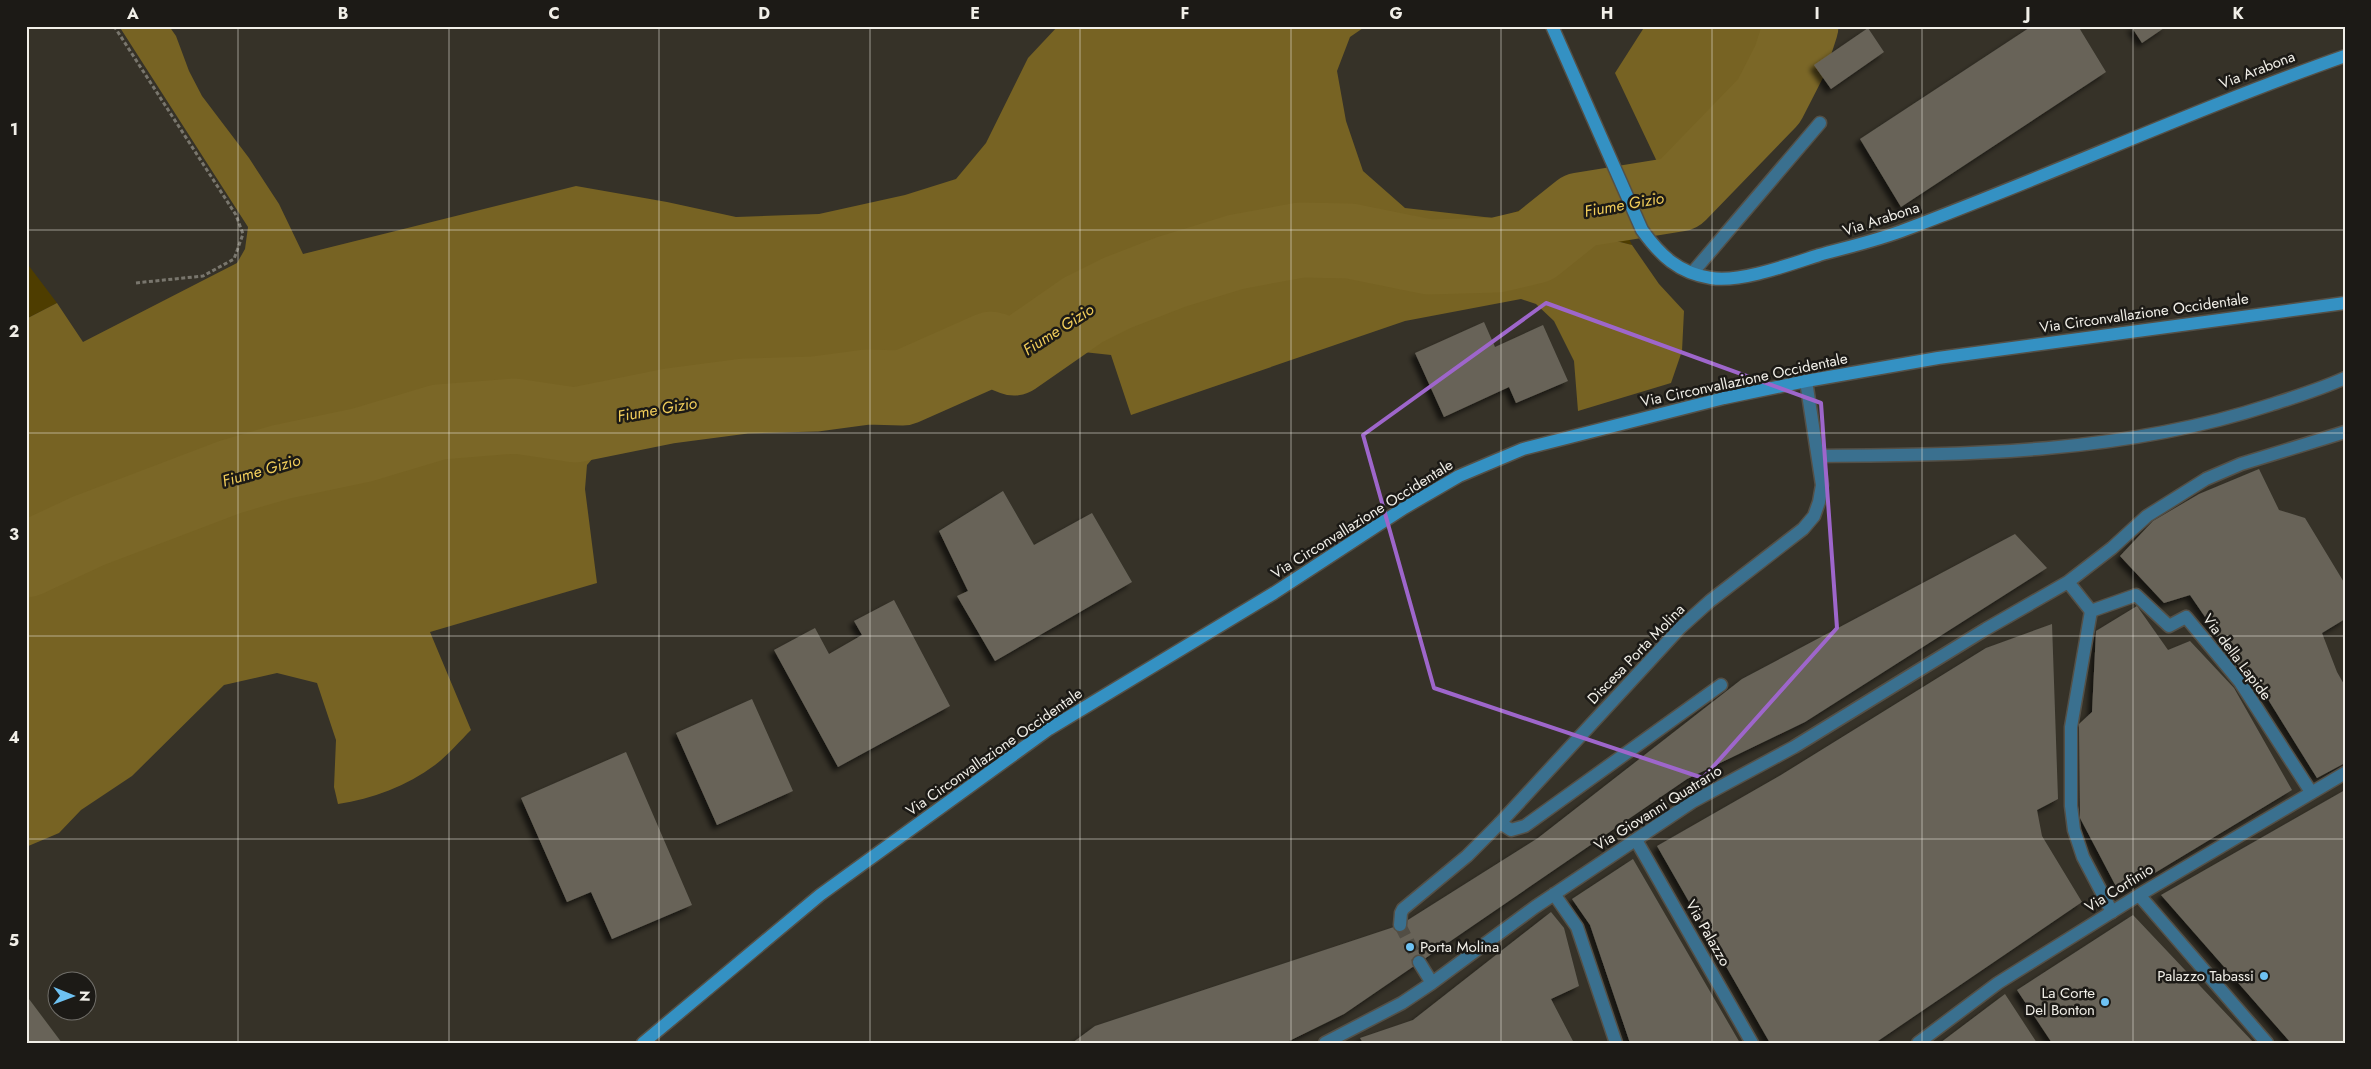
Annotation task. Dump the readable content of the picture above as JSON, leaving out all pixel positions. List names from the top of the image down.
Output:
{
  "streets": {
    "main road": ["Via Arabona", "Via Circonvallazione Occidentale"],
    "street": [
      "Discesa Porta Molina",
      "Via della Lapide",
      "Via Giovanni Quatrario",
      "Via Corfinio",
      "Via Palazzo"
    ]
  },
  "crossings": [
    ["Via Circonvallazione Occidentale", "Discesa Porta Molina"],
    ["Via della Lapide", "Via Corfinio"],
    ["Via Giovanni Quatrario", "Via Palazzo"]
  ],
  "water": ["Fiume Gizio"],
  "places": ["Porta Molina", "Palazzo Tabassi", "La Corte Del Bonton"],
  "north": "right",
  "grid": {
    "columns": [
      "A",
      "B",
      "C",
      "D",
      "E",
      "F",
      "G",
      "H",
      "I",
      "J",
      "K"
    ],
    "rows": [
      "1",
      "2",
      "3",
      "4",
      "5"
    ]
  }
}
